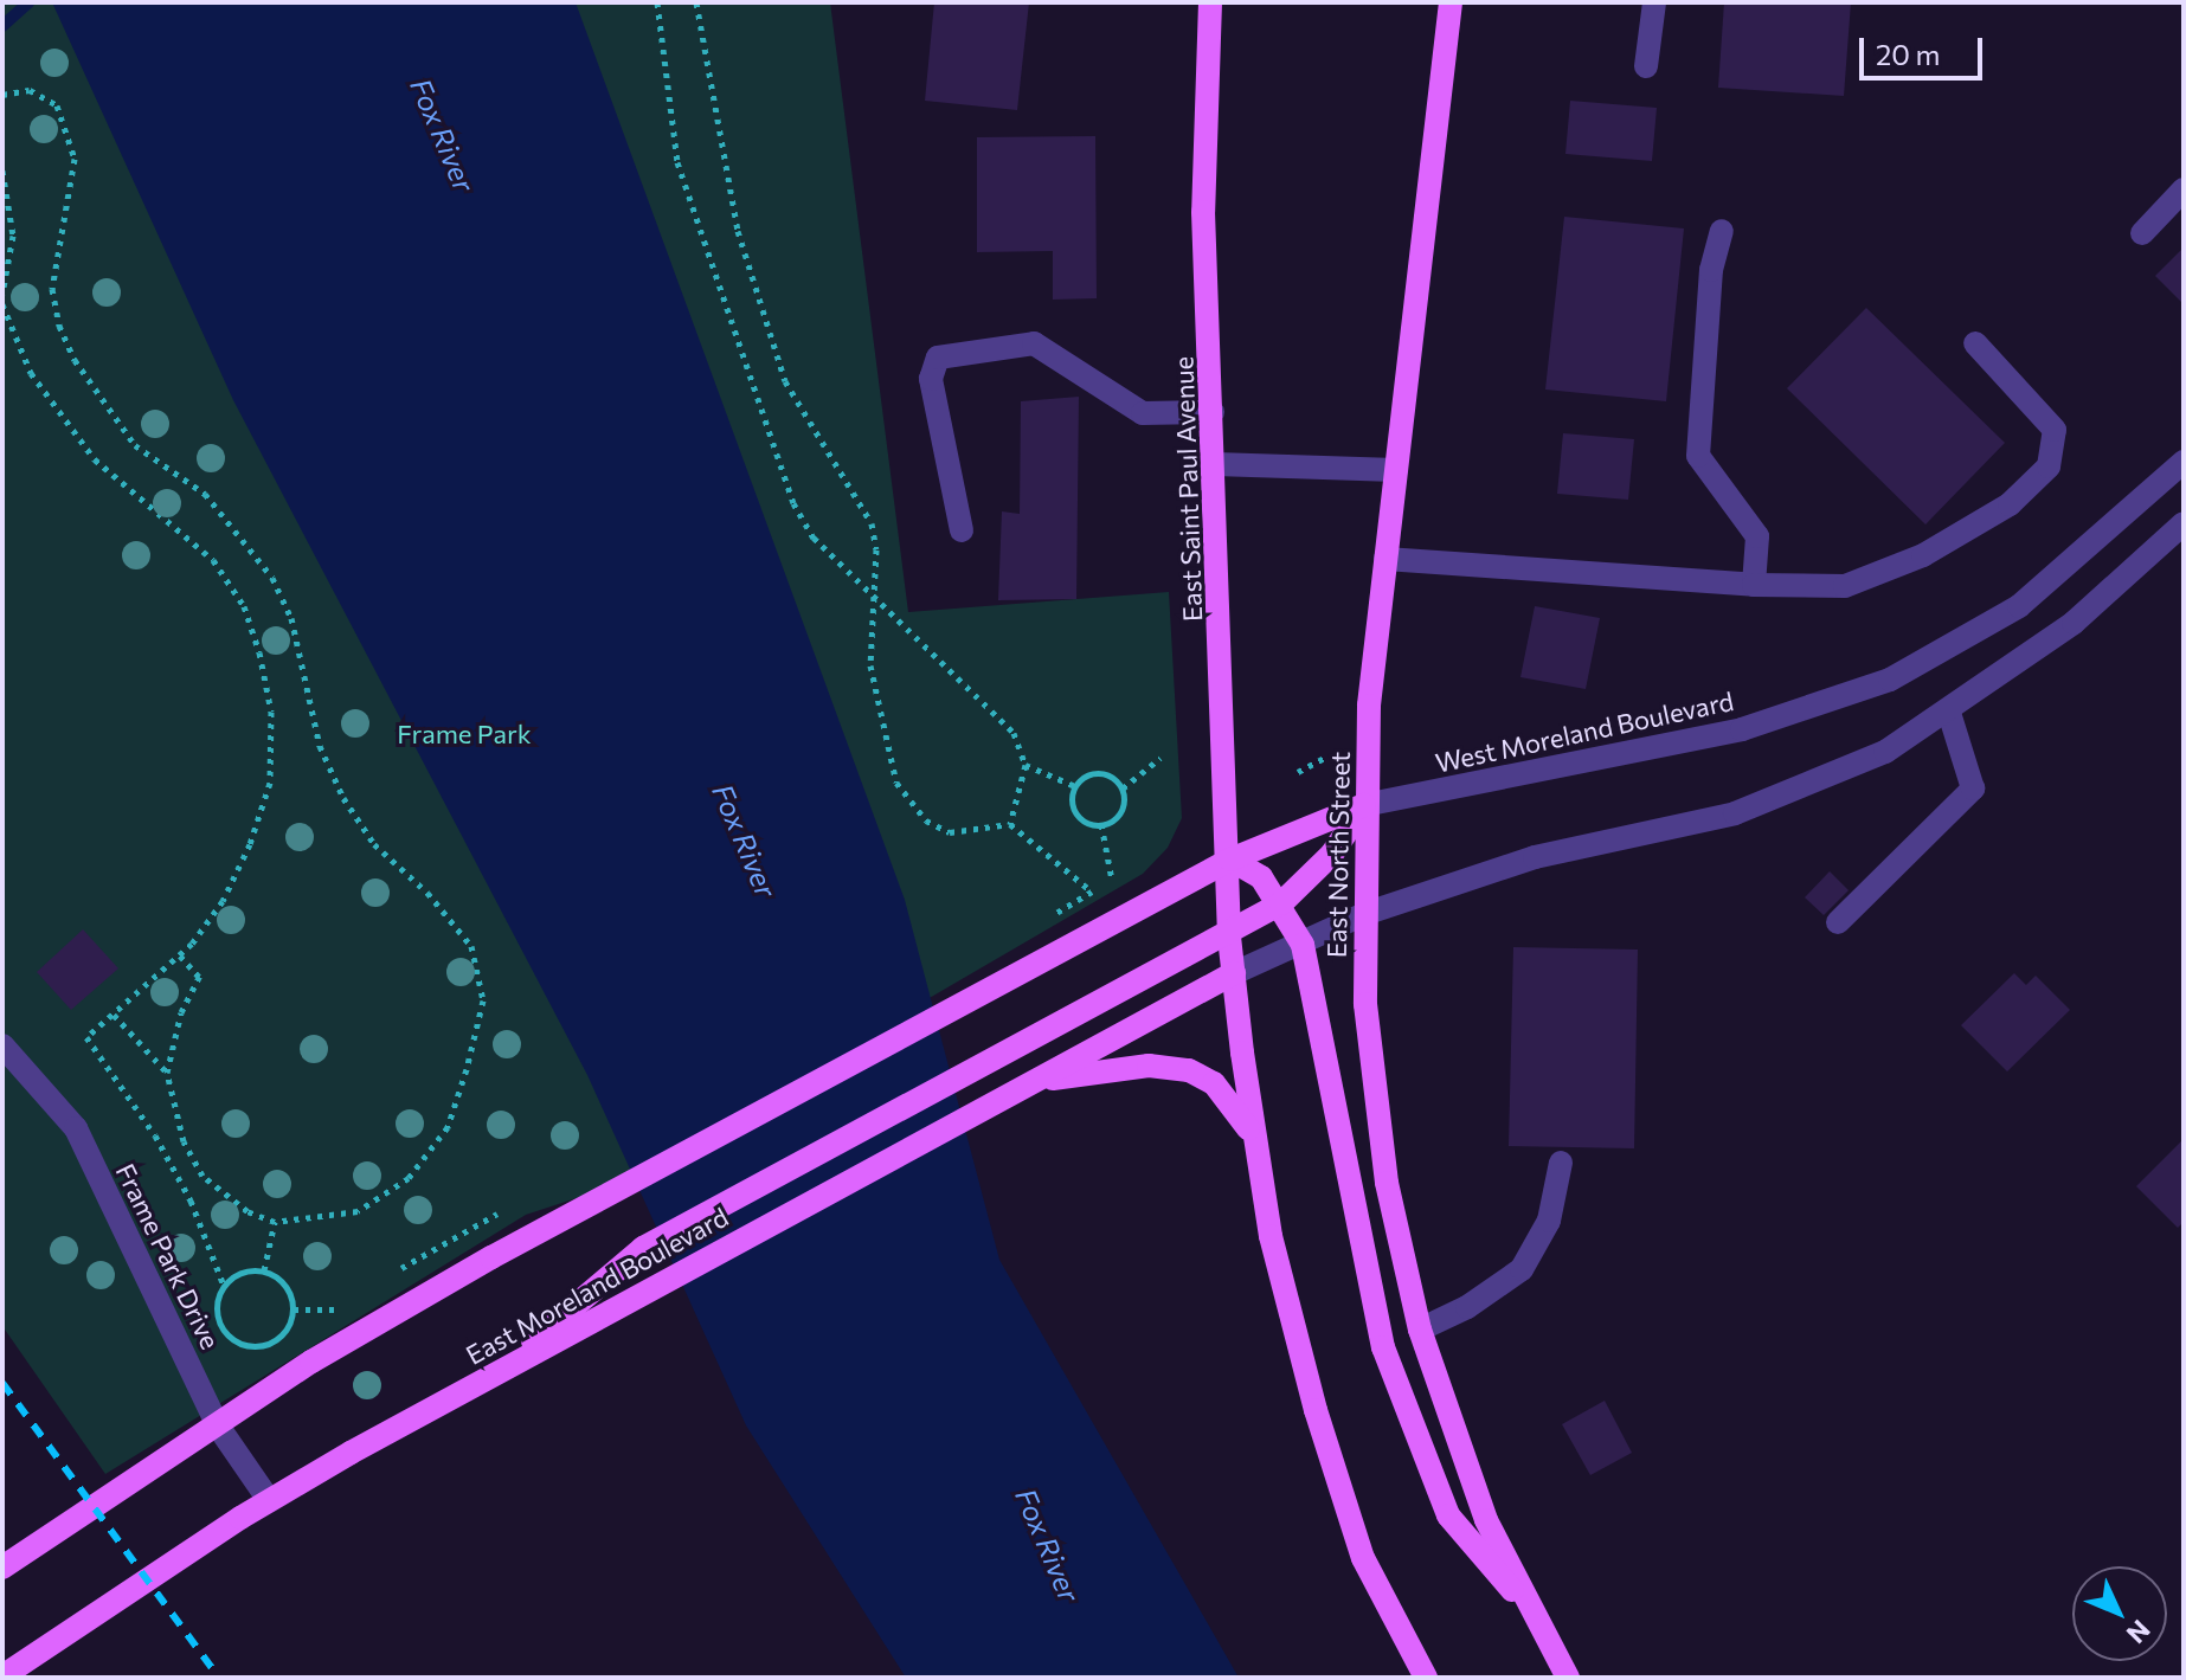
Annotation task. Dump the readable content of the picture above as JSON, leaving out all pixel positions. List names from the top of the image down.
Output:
{
  "streets": {
    "main road": [
      "East Saint Paul Avenue",
      "West Moreland Boulevard",
      "East North Street",
      "East Moreland Boulevard"
    ],
    "street": ["Frame Park Drive"]
  },
  "crossings": [
    ["East Saint Paul Avenue", "West Moreland Boulevard"],
    ["East Saint Paul Avenue", "East Moreland Boulevard"],
    ["West Moreland Boulevard", "East North Street"],
    ["West Moreland Boulevard", "Frame Park Drive"],
    ["Frame Park Drive", "East Moreland Boulevard"]
  ],
  "water": ["Fox River"],
  "parks": ["Frame Park"],
  "scale_bar": "20 m",
  "north": "bottom right"
}
